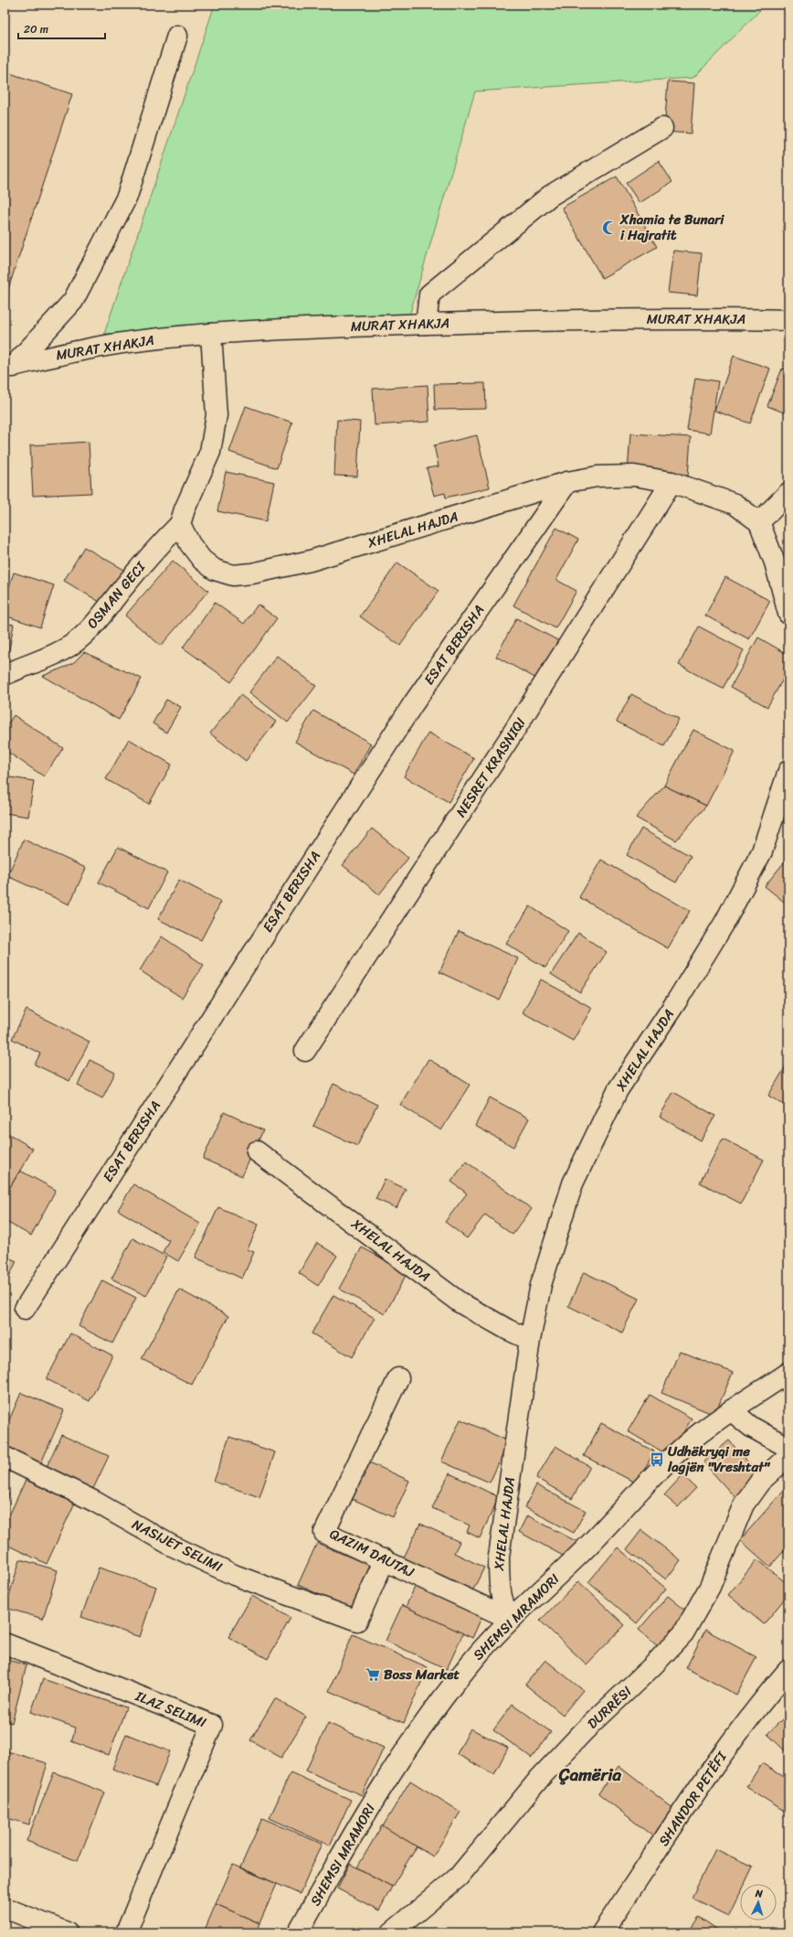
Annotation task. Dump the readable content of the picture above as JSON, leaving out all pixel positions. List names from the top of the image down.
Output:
{
  "streets": {
    "street": [
      "MURAT XHAKJA",
      "XHELAL HAJDA",
      "OSMAN GECI",
      "ESAT BERISHA",
      "NESRET KRASNIQI",
      "NASIJET SELIMI",
      "QAZIM DAUTAJ",
      "SHEMSI MRAMORI",
      "DURRËSI",
      "ILAZ SELIMI",
      "SHANDOR PETËFI"
    ]
  },
  "crossings": [
    ["XHELAL HAJDA", "OSMAN GECI"],
    ["XHELAL HAJDA", "ESAT BERISHA"],
    ["XHELAL HAJDA", "NESRET KRASNIQI"],
    ["XHELAL HAJDA", "QAZIM DAUTAJ"],
    ["XHELAL HAJDA", "SHEMSI MRAMORI"],
    ["NASIJET SELIMI", "QAZIM DAUTAJ"],
    ["QAZIM DAUTAJ", "SHEMSI MRAMORI"]
  ],
  "districts": ["Çamëria"],
  "places": {
    "mosque": ["Xhamia te Bunari i Hajratit"],
    "bus stop": ["Udhëkryqi me lagjën \"Vreshtat\""],
    "supermarket": ["Boss Market"]
  },
  "scale_bar": "20 m",
  "north": "top"
}
